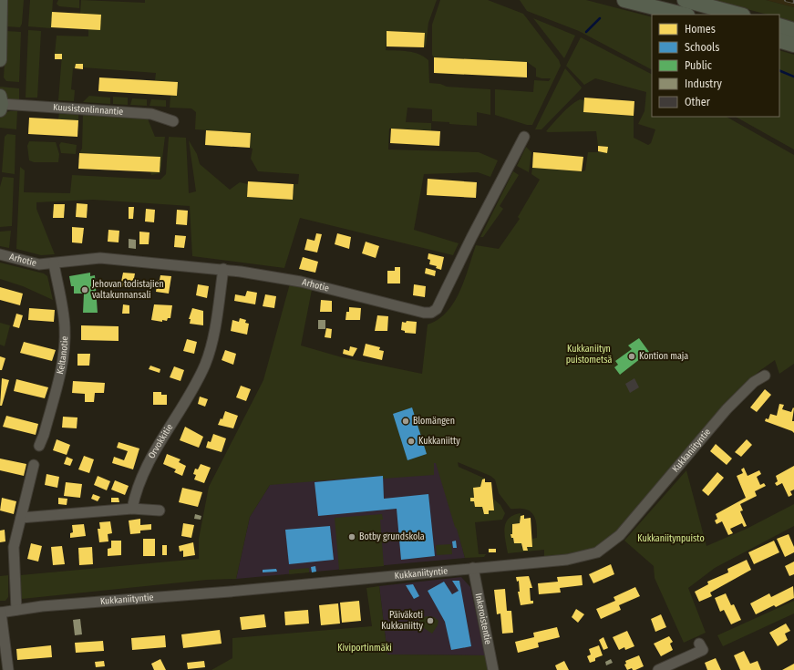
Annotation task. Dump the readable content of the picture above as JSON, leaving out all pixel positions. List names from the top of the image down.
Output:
{
  "streets": {
    "street": [
      "Kuusistonlinnantie",
      "Arhotie",
      "Keltanotie",
      "Orvokkitie",
      "Kukkaniityntie",
      "Inkeroistentie"
    ]
  },
  "crossings": [
    ["Arhotie", "Keltanotie"],
    ["Arhotie", "Orvokkitie"],
    ["Kukkaniityntie", "Inkeroistentie"]
  ],
  "parks": ["Kukkaniityn puistometsä", "Kukkaniitynpuisto", "Kiviportinmäki"],
  "places": [
    "Jehovan todistajien valtakunnansali",
    "Kontion maja",
    "Blomängen",
    "Kukkaniitty",
    "Botby grundskola",
    "Päiväkoti Kukkaniitty"
  ],
  "legend": [
    "Homes",
    "Schools",
    "Public",
    "Industry",
    "Other"
  ]
}
